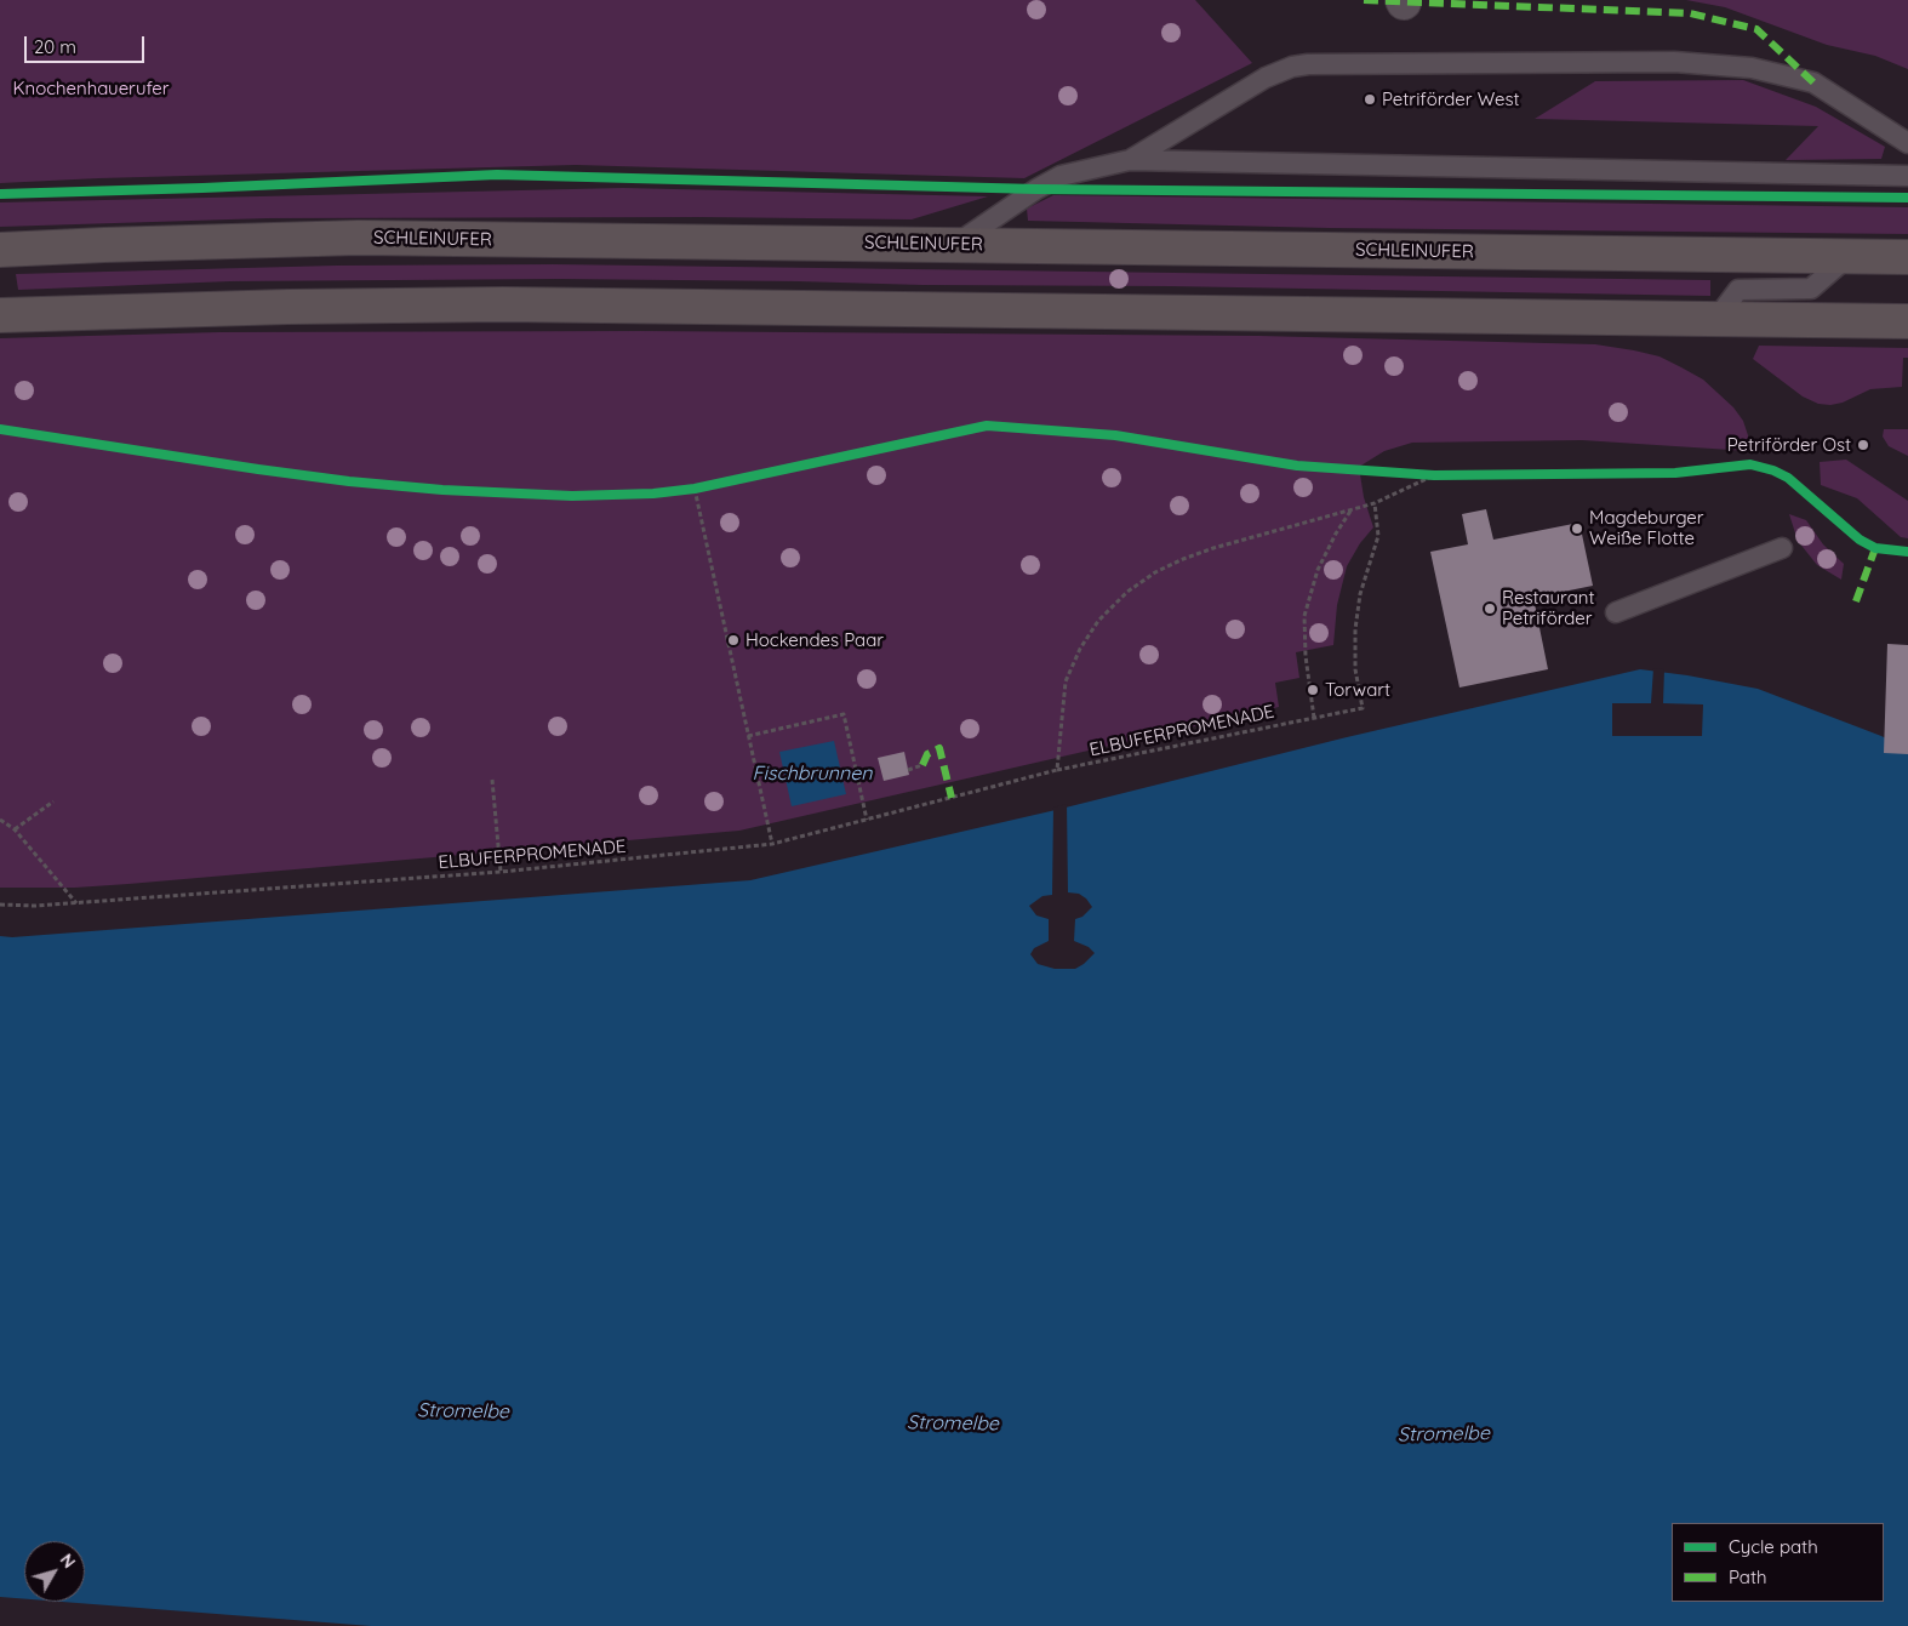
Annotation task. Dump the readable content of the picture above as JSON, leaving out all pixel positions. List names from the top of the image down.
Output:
{
  "streets": {
    "main road": ["SCHLEINUFER"],
    "path": ["ELBUFERPROMENADE"]
  },
  "water": ["Fischbrunnen", "Stromelbe"],
  "parks": ["Knochenhauerufer"],
  "places": [
    "Petriförder West",
    "Petriförder Ost",
    "Magdeburger Weiße Flotte",
    "Restaurant Petriförder",
    "Hockendes Paar",
    "Torwart"
  ],
  "legend": ["Cycle path", "Path"],
  "scale_bar": "20 m",
  "north": "top right"
}
